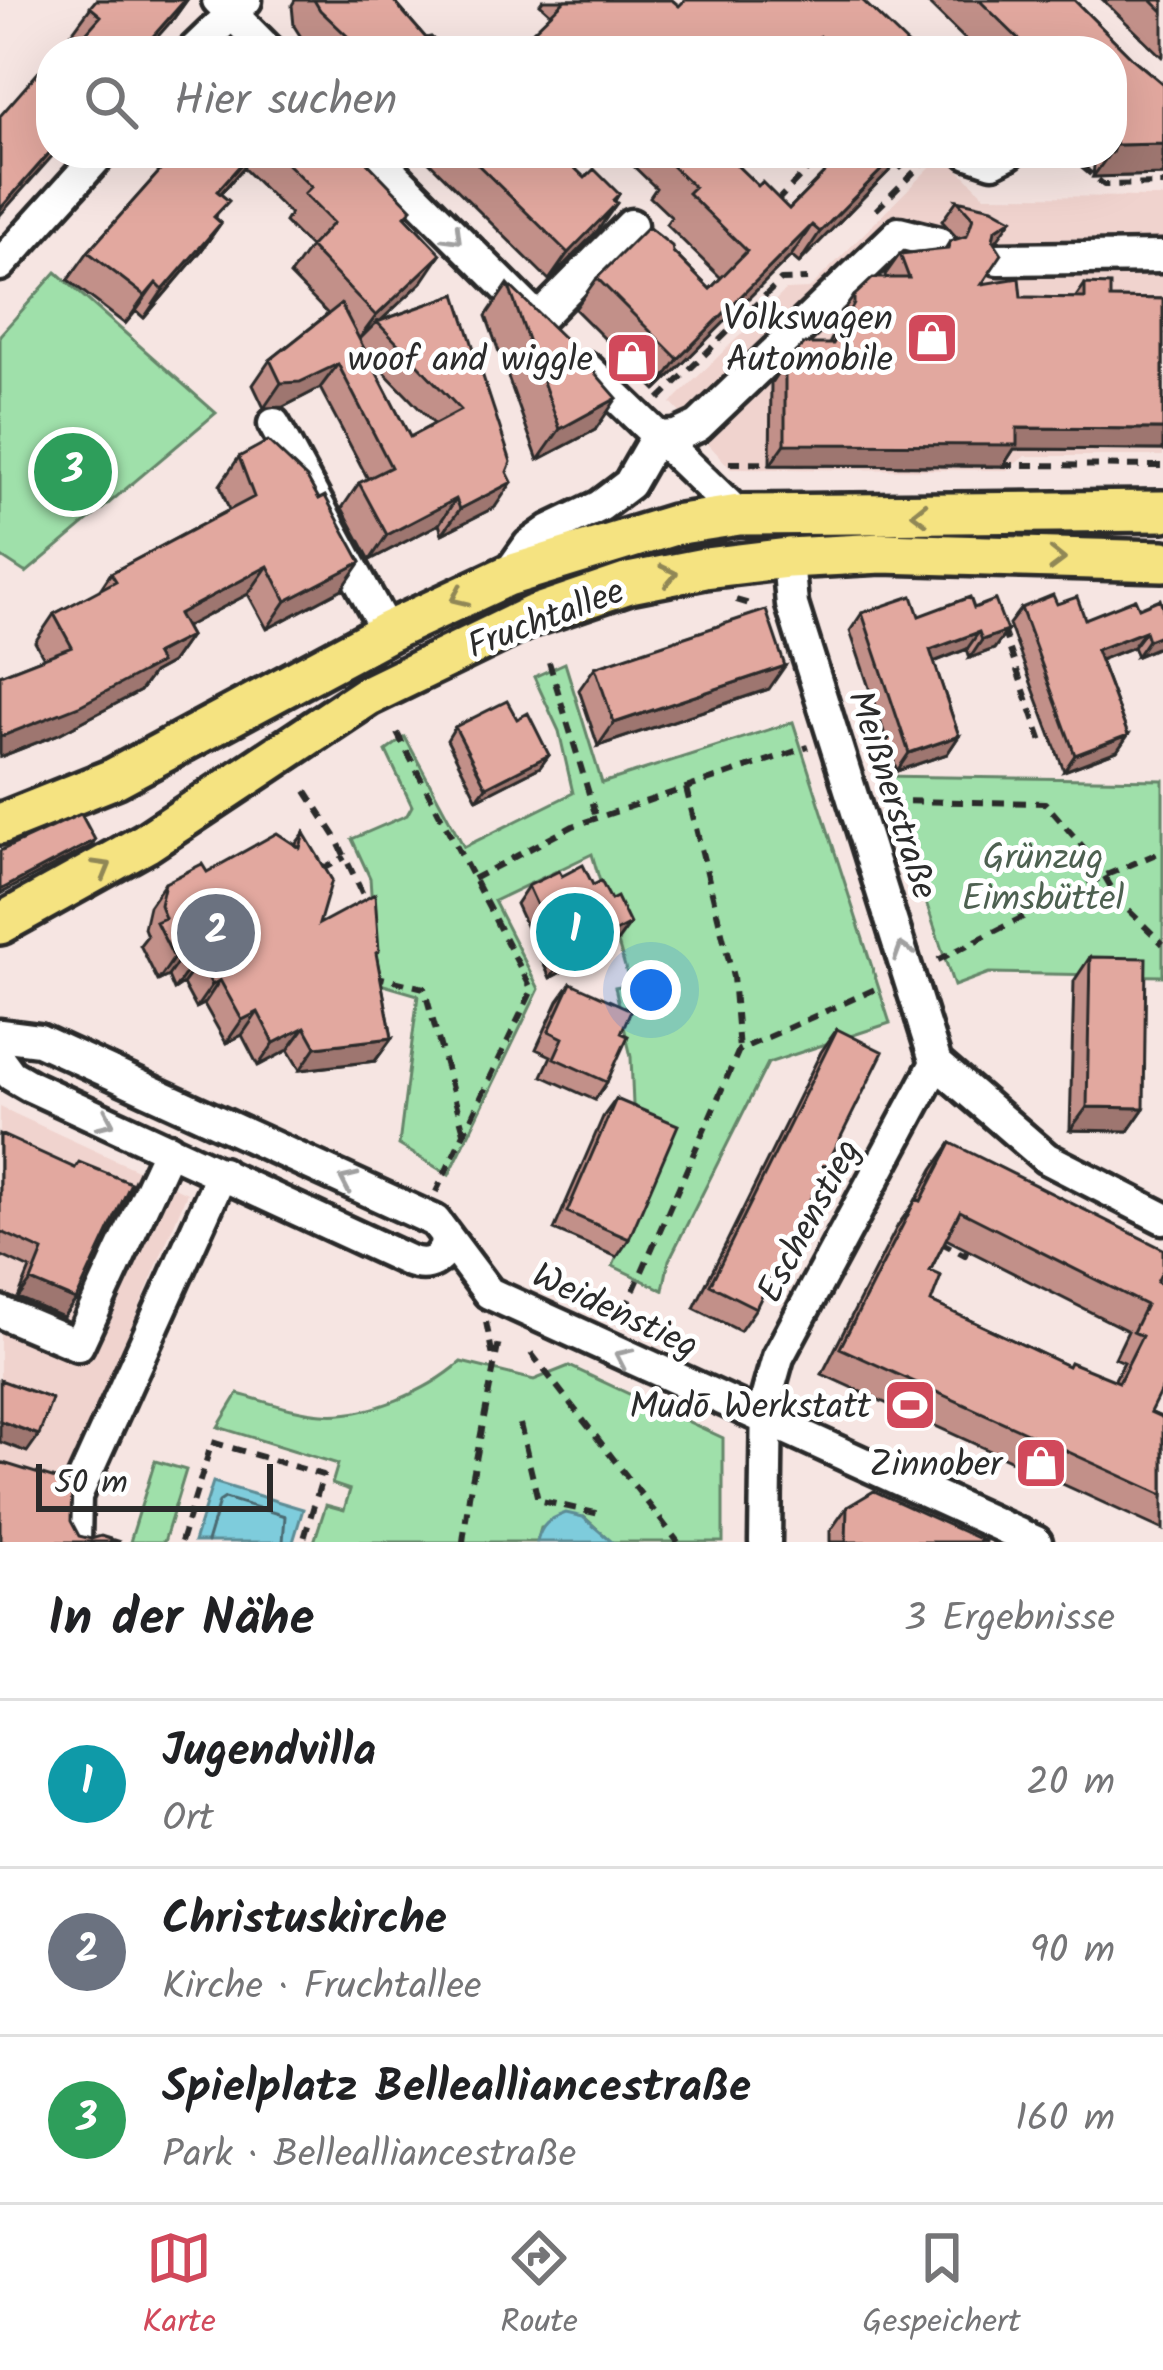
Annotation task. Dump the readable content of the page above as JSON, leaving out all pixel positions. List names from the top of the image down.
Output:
{
  "streets": {
    "main road": ["Fruchtallee"],
    "street": ["Meißnerstraße", "Eschenstieg", "Weidenstieg"]
  },
  "crossings": [
    ["Fruchtallee", "Meißnerstraße"],
    ["Meißnerstraße", "Eschenstieg"],
    ["Eschenstieg", "Weidenstieg"]
  ],
  "one_way": ["Meißnerstraße", "Weidenstieg"],
  "parks": ["Grünzug Eimsbüttel"],
  "places": {
    "shop": ["Volkswagen Automobile", "woof and wiggle", "Zinnober"],
    "sports": ["Mudō Werkstatt"]
  },
  "scale_bar": "50 m",
  "page": {
    "search": "Hier suchen",
    "pins": ["3", "1", "2"],
    "scale": "50 m",
    "heading": ["In der Nähe", "3 Ergebnisse"],
    "list": [
      {
        "mark": "1",
        "name": "Jugendvilla",
        "note": "Ort",
        "value": "20 m"
      },
      {
        "mark": "2",
        "name": "Christuskirche",
        "note": "Kirche · Fruchtallee",
        "value": "90 m"
      },
      {
        "mark": "3",
        "name": "Spielplatz Bellealliancestraße",
        "note": "Park · Bellealliancestraße",
        "value": "160 m"
      }
    ],
    "nav": ["Karte", "Route", "Gespeichert"]
  }
}
